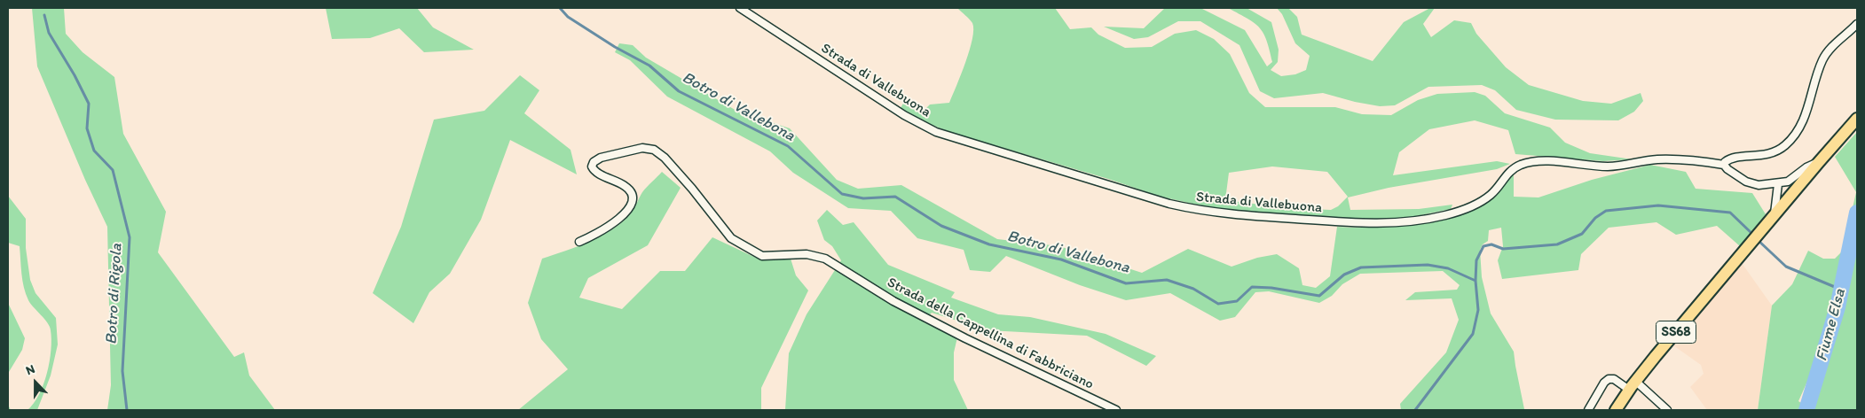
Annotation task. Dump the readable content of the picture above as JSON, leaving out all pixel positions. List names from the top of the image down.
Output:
{
  "streets": {
    "main road": ["SS68"],
    "street": ["Strada di Vallebuona", "Strada della Cappellina di Fabbriciano"]
  },
  "water": ["Botro di Vallebona", "Botro di Rigola", "Fiume Elsa"],
  "north": "top"
}
